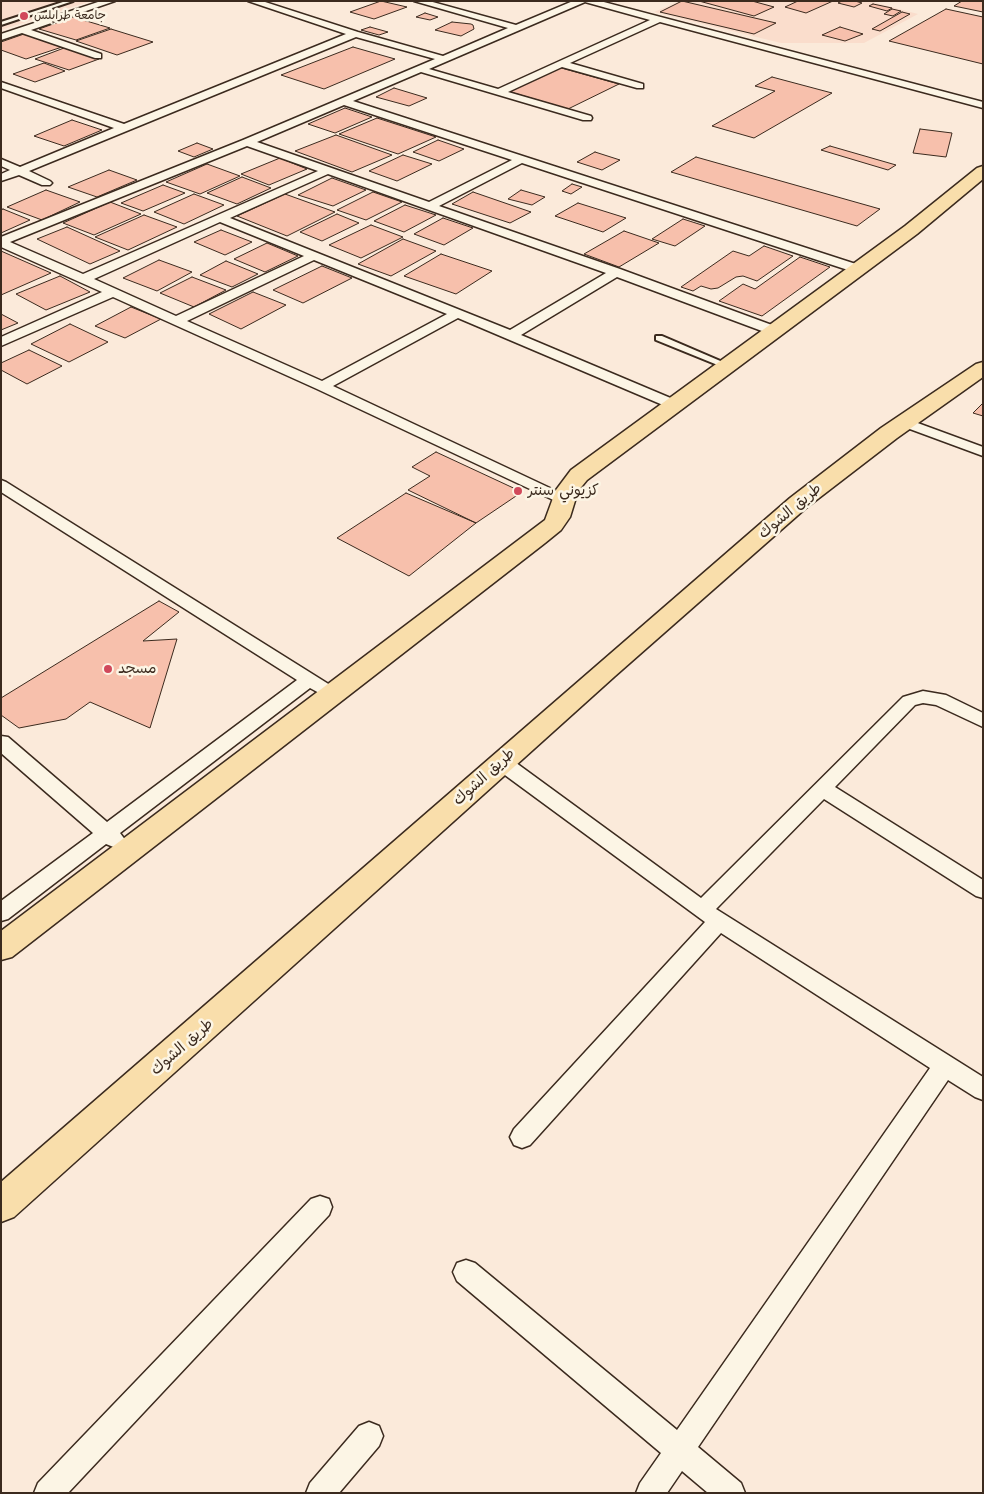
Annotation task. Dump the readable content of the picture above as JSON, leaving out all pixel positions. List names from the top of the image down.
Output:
{
  "streets": {
    "main road": ["طريق الشوك"]
  },
  "places": ["جامعة طرابلس", "كزيوني سنتر", "مسجد"]
}
